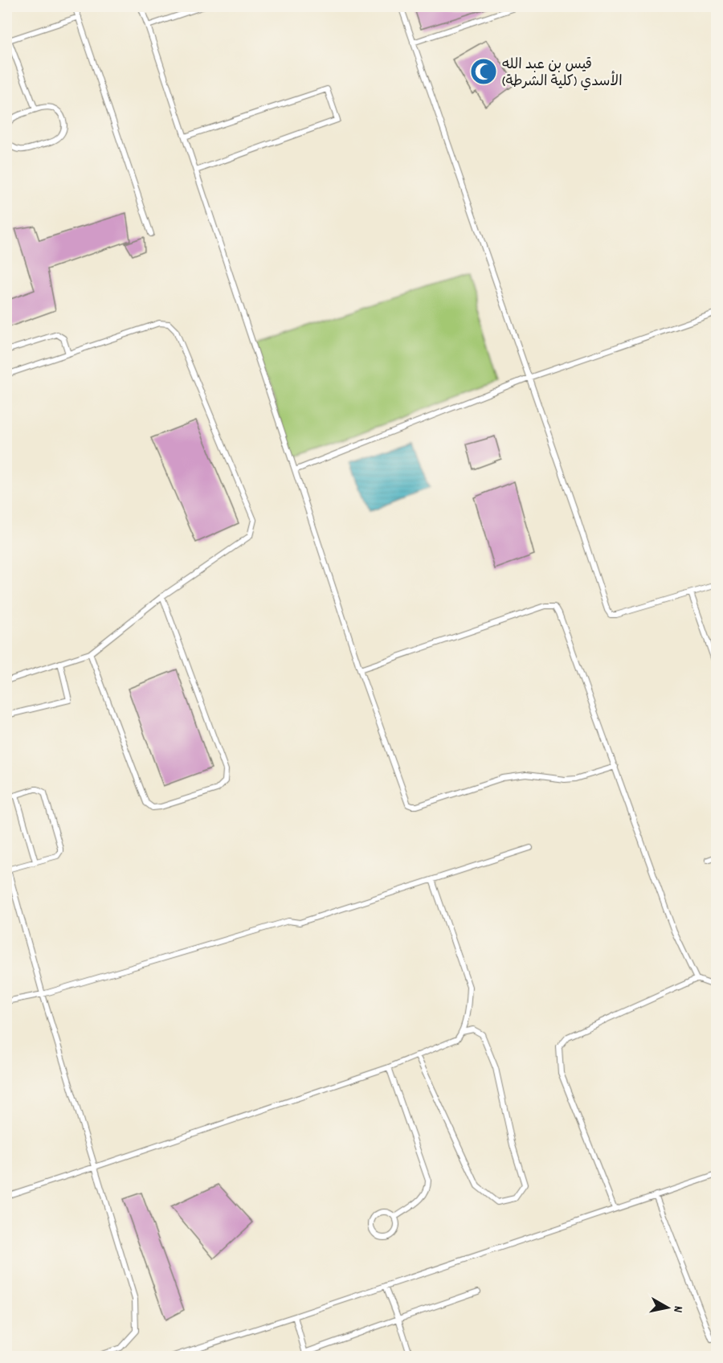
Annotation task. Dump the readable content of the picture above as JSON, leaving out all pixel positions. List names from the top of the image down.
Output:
{
  "places": {
    "mosque": ["قيس بن عبد الله الأسدي (كلية الشرطة)"]
  },
  "north": "right"
}
